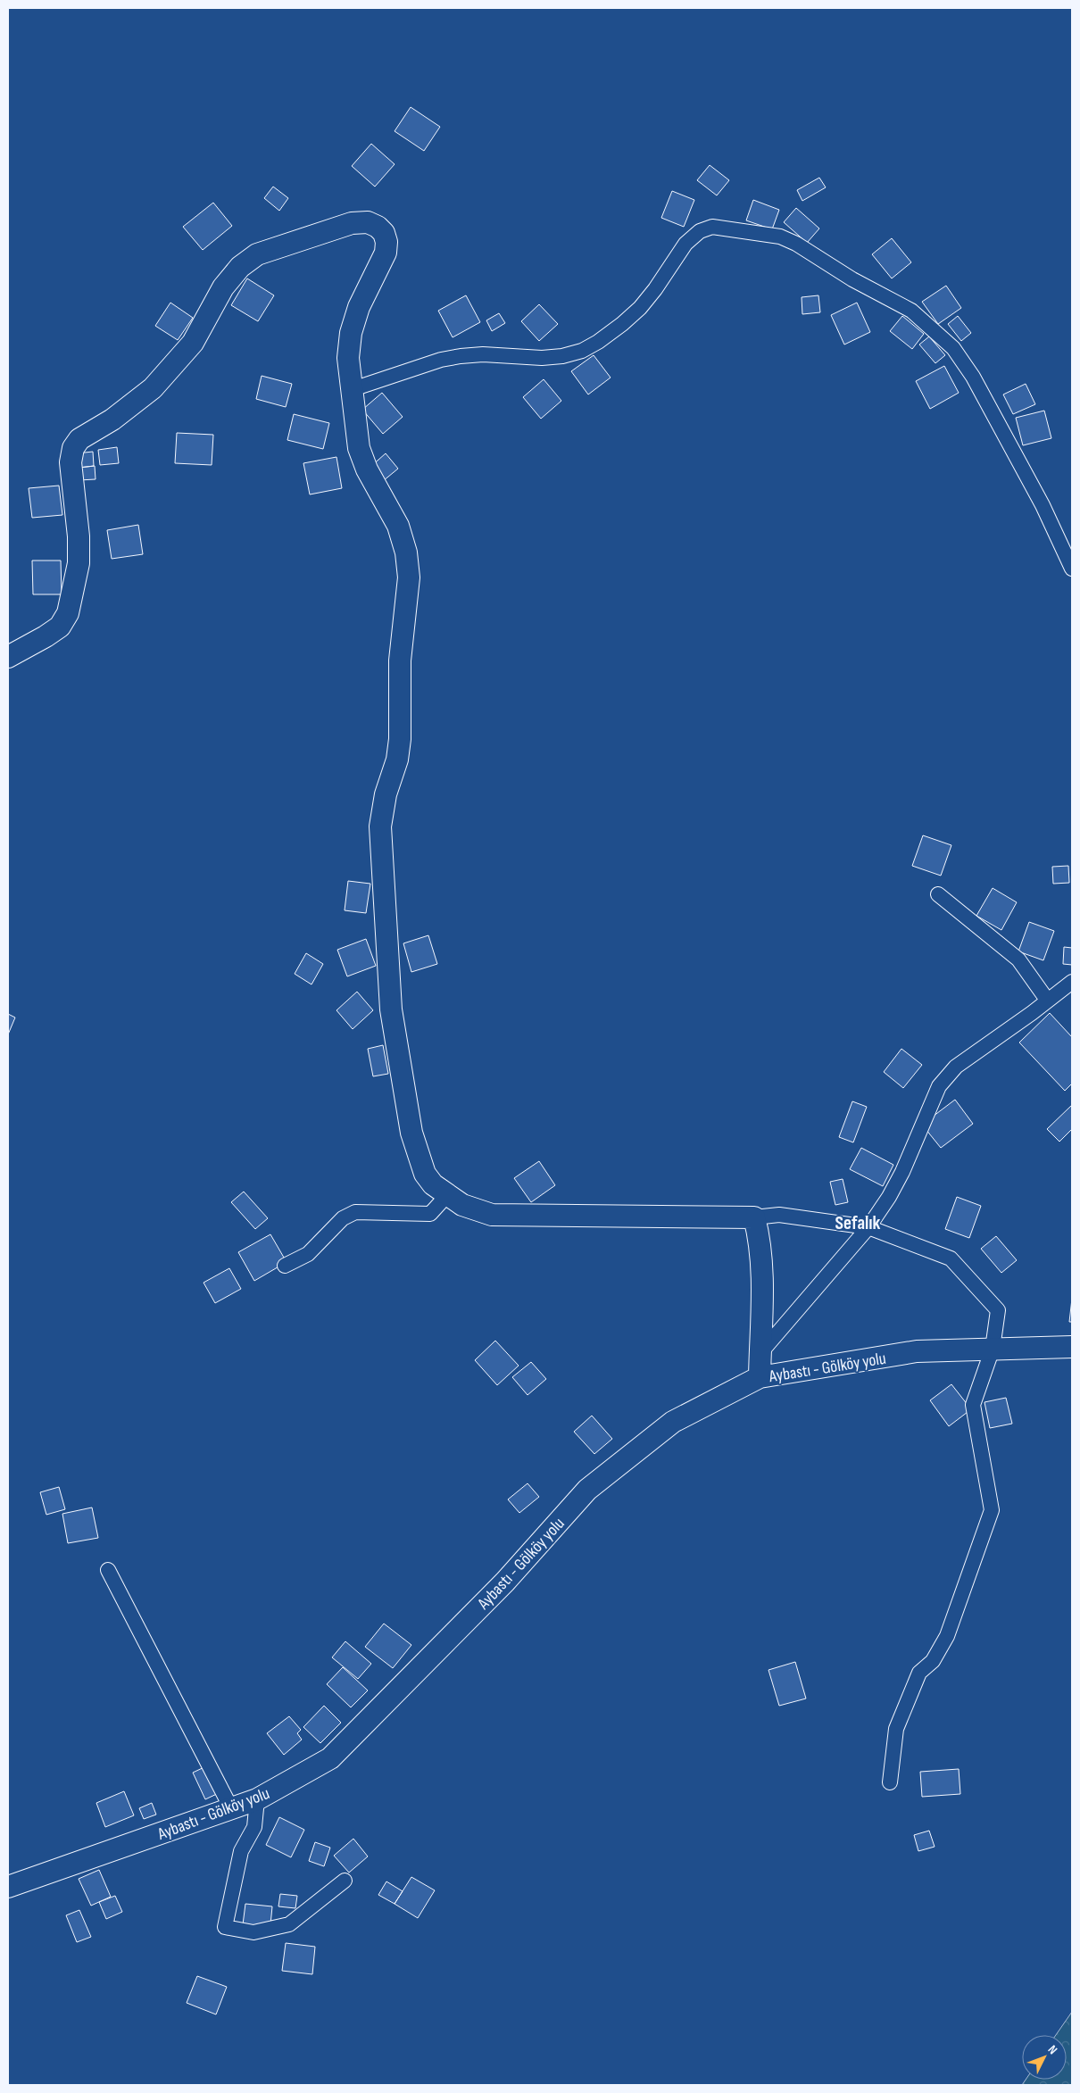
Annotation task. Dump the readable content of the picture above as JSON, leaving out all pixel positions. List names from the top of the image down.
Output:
{
  "streets": {
    "street": ["Aybastı - Gölköy yolu"]
  },
  "districts": ["Sefalık"],
  "north": "top right"
}
